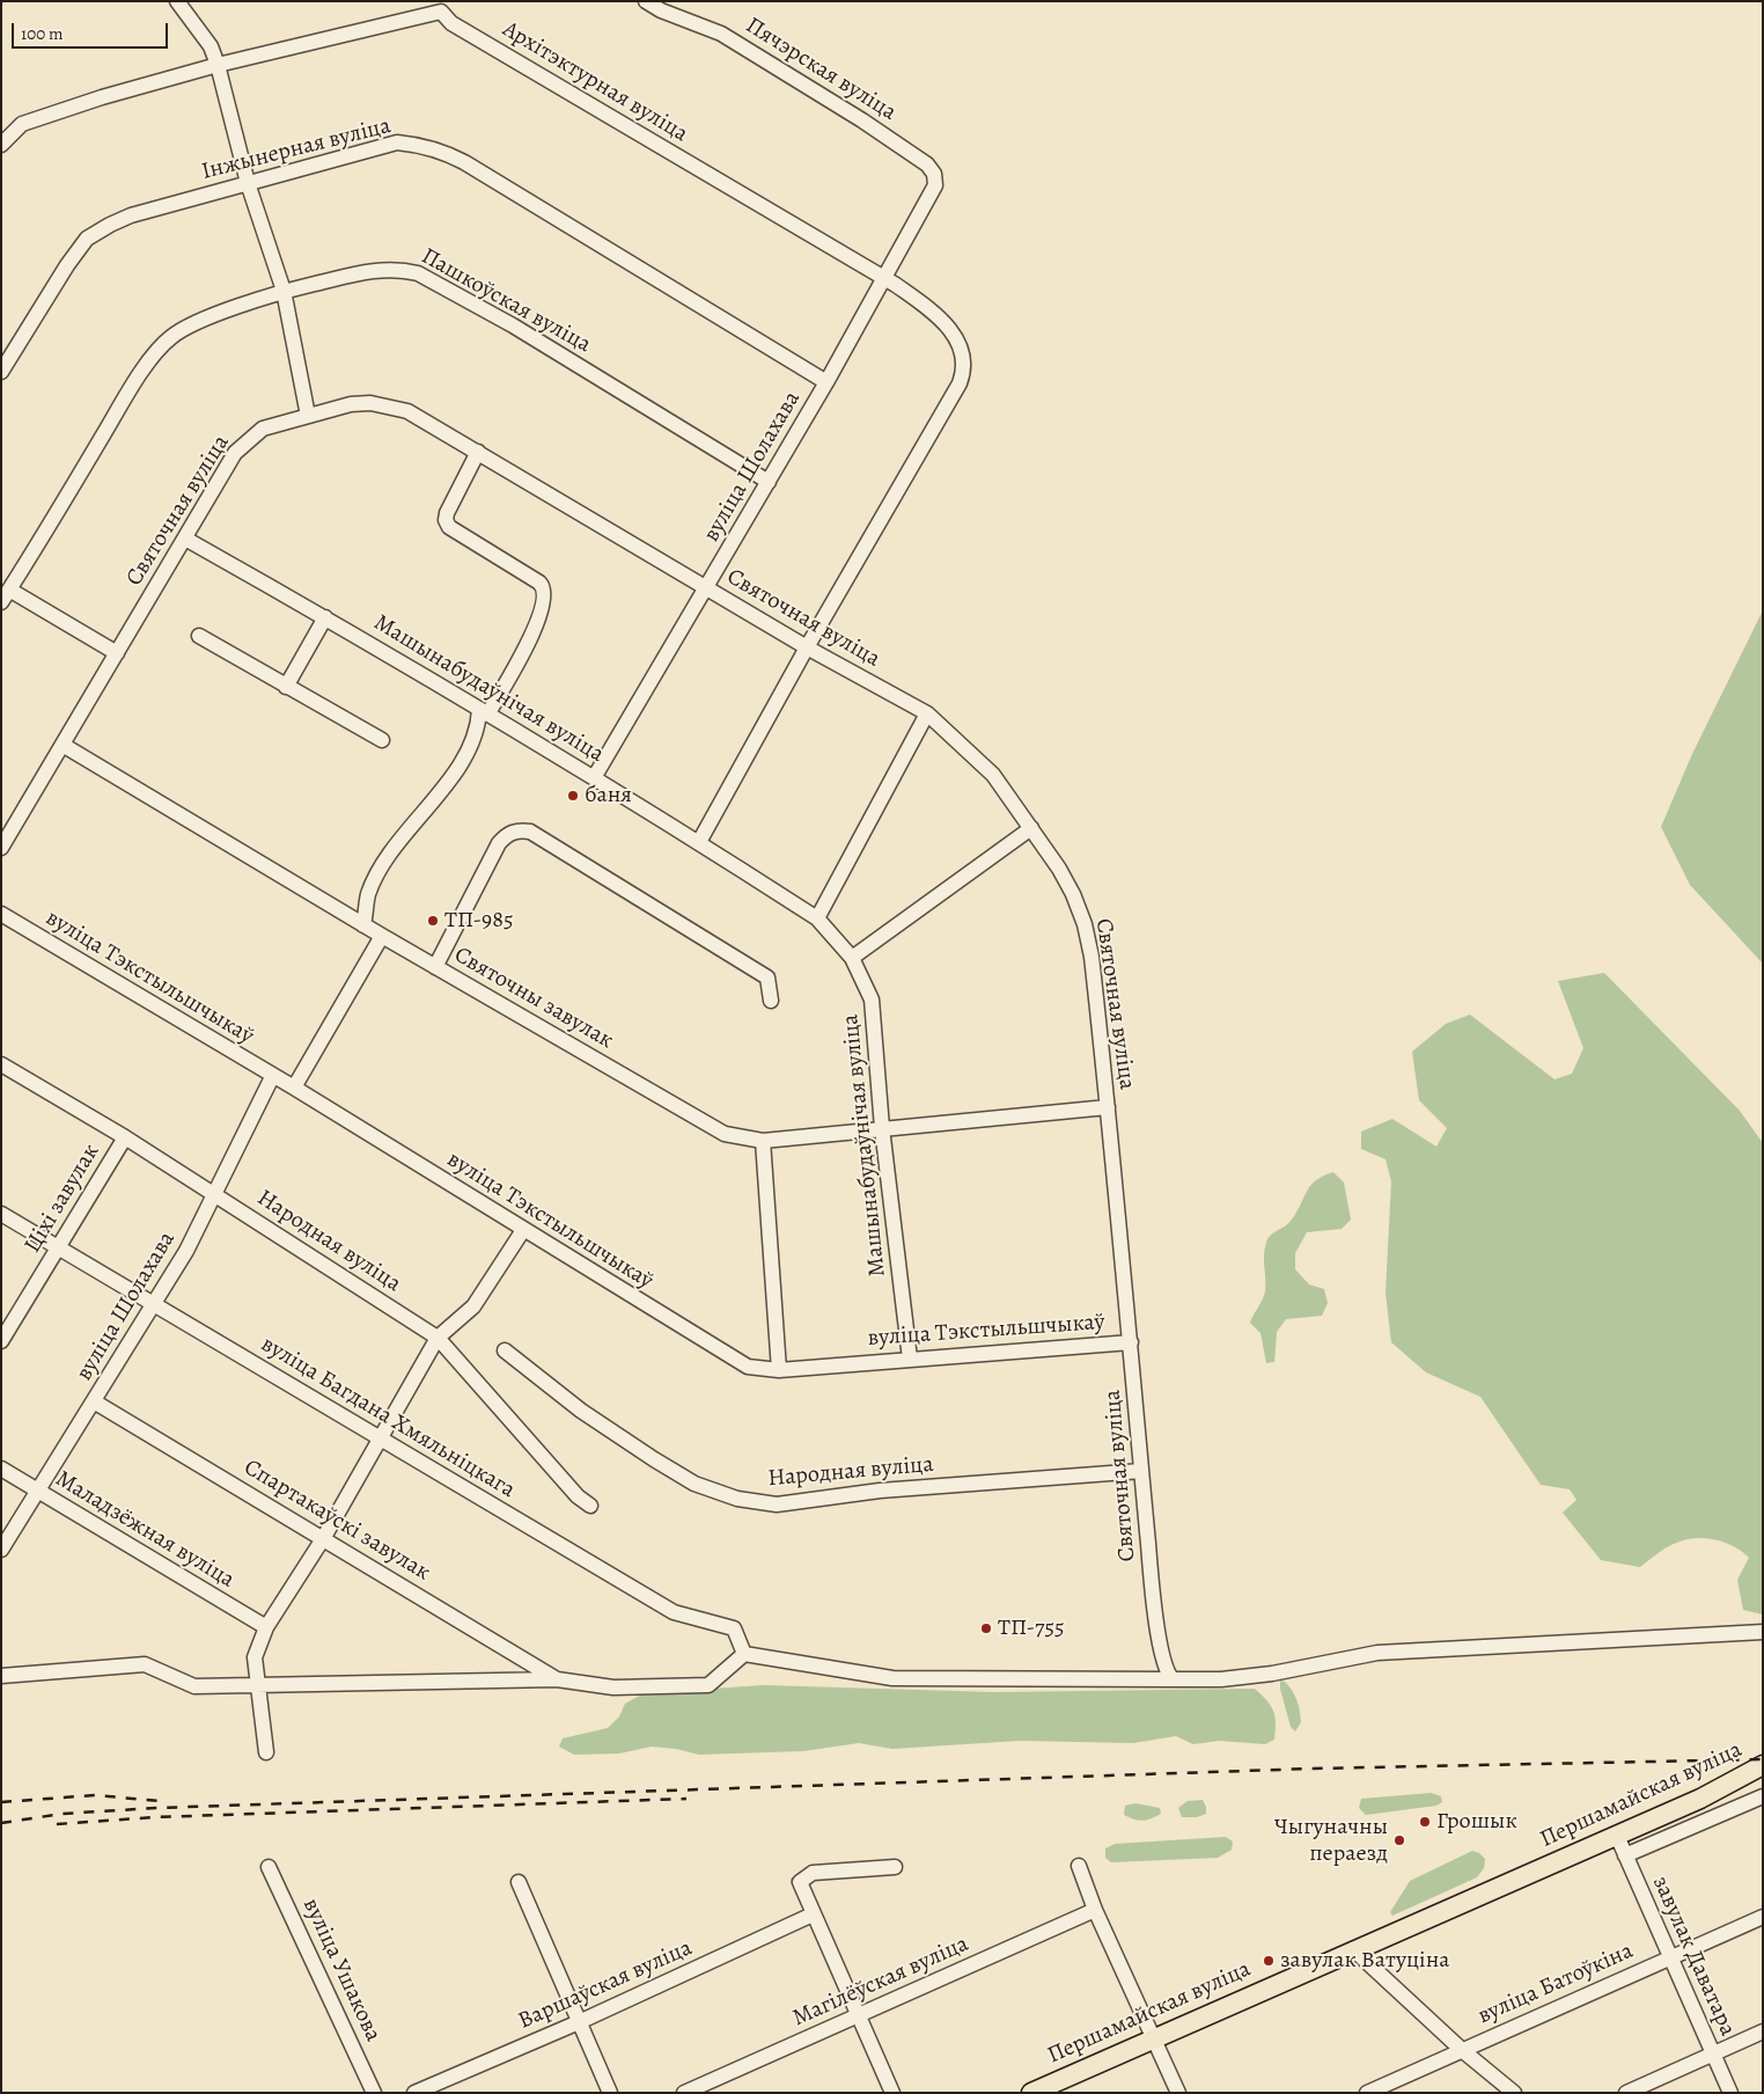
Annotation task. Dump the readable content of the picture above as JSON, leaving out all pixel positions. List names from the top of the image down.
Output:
{
  "streets": {
    "main road": ["Першамайская вуліца"],
    "street": [
      "Пячэрская вуліца",
      "Архітэктурная вуліца",
      "Інжынерная вуліца",
      "Пашкоўская вуліца",
      "вуліца Шолахава",
      "Святочная вуліца",
      "Машынабудаўнічая вуліца",
      "вуліца Тэкстыльшчыкаў",
      "Святочны завулак",
      "Ціхі завулак",
      "Народная вуліца",
      "вуліца Багдана Хмяльніцкага",
      "Спартакаўскі завулак",
      "Маладзёжная вуліца",
      "завулак Даватара",
      "вуліца Ушакова",
      "Магілёўская вуліца",
      "вуліца Батоўкіна",
      "Варшаўская вуліца"
    ]
  },
  "crossings": [
    ["Пячэрская вуліца", "вуліца Шолахава"],
    ["Архітэктурная вуліца", "вуліца Шолахава"],
    ["Архітэктурная вуліца", "Святочная вуліца"],
    ["Інжынерная вуліца", "вуліца Шолахава"],
    ["Пашкоўская вуліца", "вуліца Шолахава"],
    ["вуліца Шолахава", "Святочная вуліца"],
    ["вуліца Шолахава", "Машынабудаўнічая вуліца"],
    ["вуліца Шолахава", "вуліца Тэкстыльшчыкаў"],
    ["вуліца Шолахава", "Народная вуліца"],
    ["вуліца Шолахава", "вуліца Багдана Хмяльніцкага"],
    ["вуліца Шолахава", "Спартакаўскі завулак"],
    ["вуліца Шолахава", "Маладзёжная вуліца"],
    ["Святочная вуліца", "Машынабудаўнічая вуліца"],
    ["Святочная вуліца", "вуліца Тэкстыльшчыкаў"],
    ["Святочная вуліца", "Святочны завулак"],
    ["Святочная вуліца", "Народная вуліца"],
    ["Машынабудаўнічая вуліца", "вуліца Тэкстыльшчыкаў"],
    ["Машынабудаўнічая вуліца", "Святочны завулак"],
    ["Ціхі завулак", "Народная вуліца"],
    ["Ціхі завулак", "вуліца Багдана Хмяльніцкага"],
    ["Першамайская вуліца", "завулак Даватара"],
    ["завулак Даватара", "вуліца Батоўкіна"]
  ],
  "places": [
    "баня",
    "ТП-985",
    "ТП-755",
    "Грошык",
    "Чыгуначны пераезд",
    "завулак Ватуціна"
  ],
  "scale_bar": "100 m"
}
